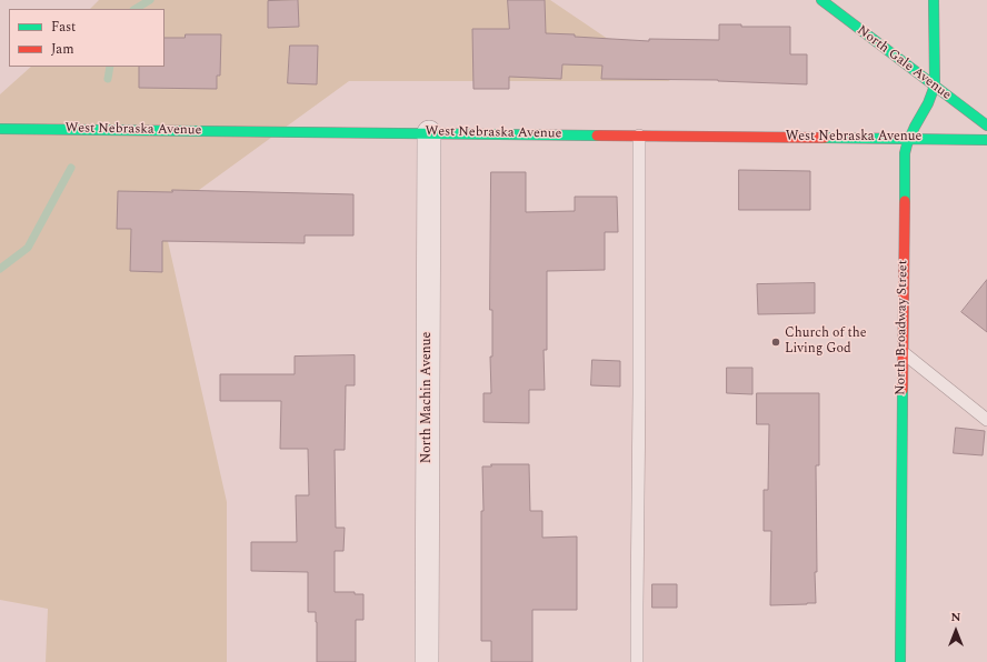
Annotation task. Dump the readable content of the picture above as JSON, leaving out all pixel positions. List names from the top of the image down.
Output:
{
  "streets": {
    "street": [
      "North Gale Avenue",
      "West Nebraska Avenue",
      "North Broadway Street",
      "North Machin Avenue"
    ]
  },
  "crossings": [
    ["North Gale Avenue", "North Broadway Street"],
    ["West Nebraska Avenue", "North Broadway Street"],
    ["West Nebraska Avenue", "North Machin Avenue"]
  ],
  "places": ["Church of the Living God"],
  "legend": ["Fast", "Jam"],
  "north": "top"
}
